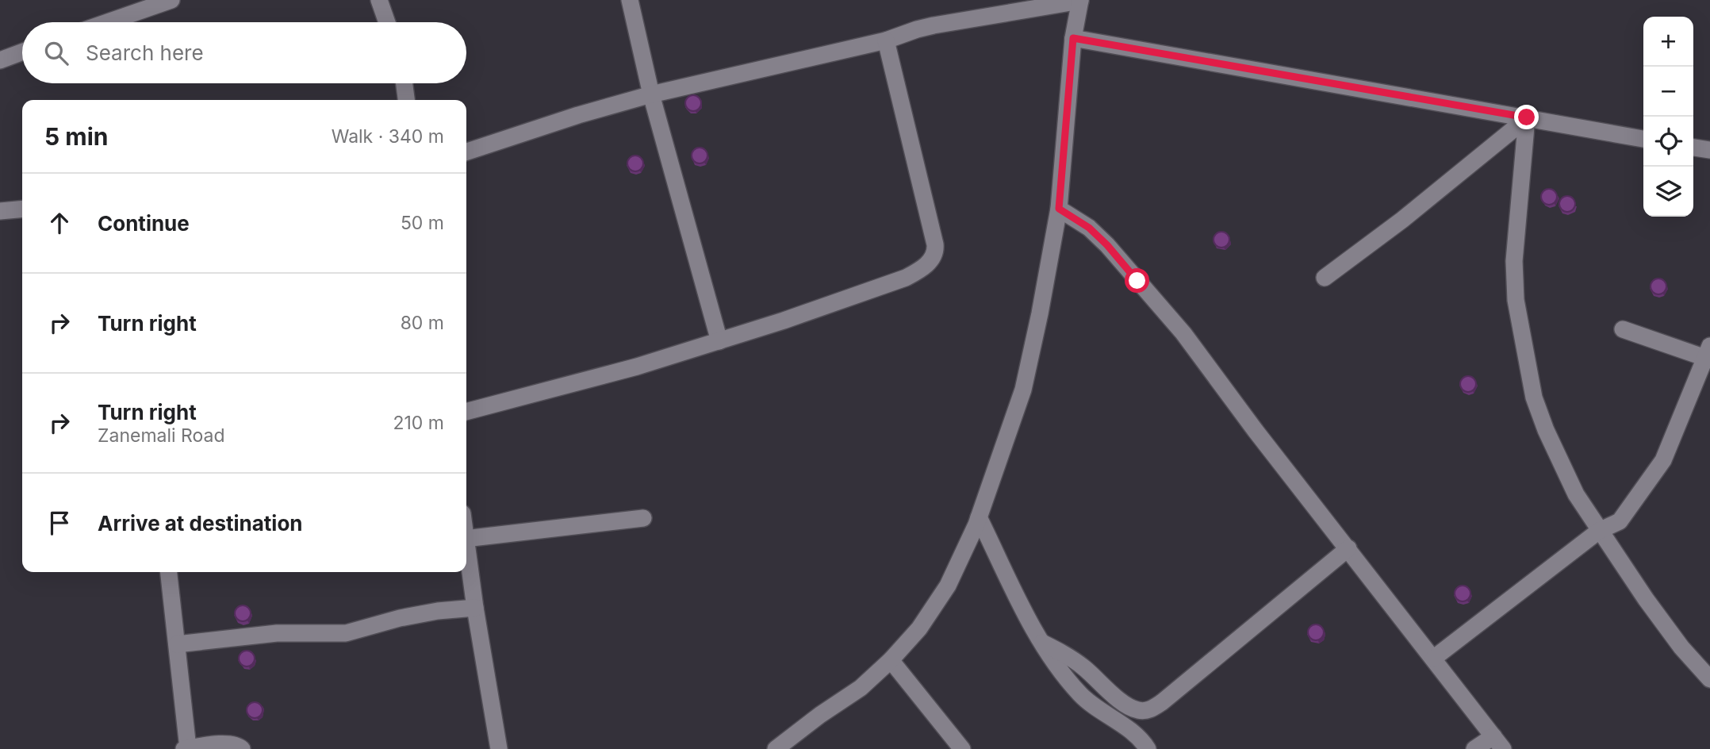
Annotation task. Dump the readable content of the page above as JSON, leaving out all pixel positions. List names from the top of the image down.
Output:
{
  "page": {
    "map_buttons": ["+", "−"],
    "search": "Search here",
    "heading": ["5 min", "Walk · 340 m"],
    "list": [
      ["Continue", "50 m"],
      ["Turn right", "80 m"],
      ["Turn right", "Zanemali Road", "210 m"],
      "Arrive at destination"
    ]
  }
}
